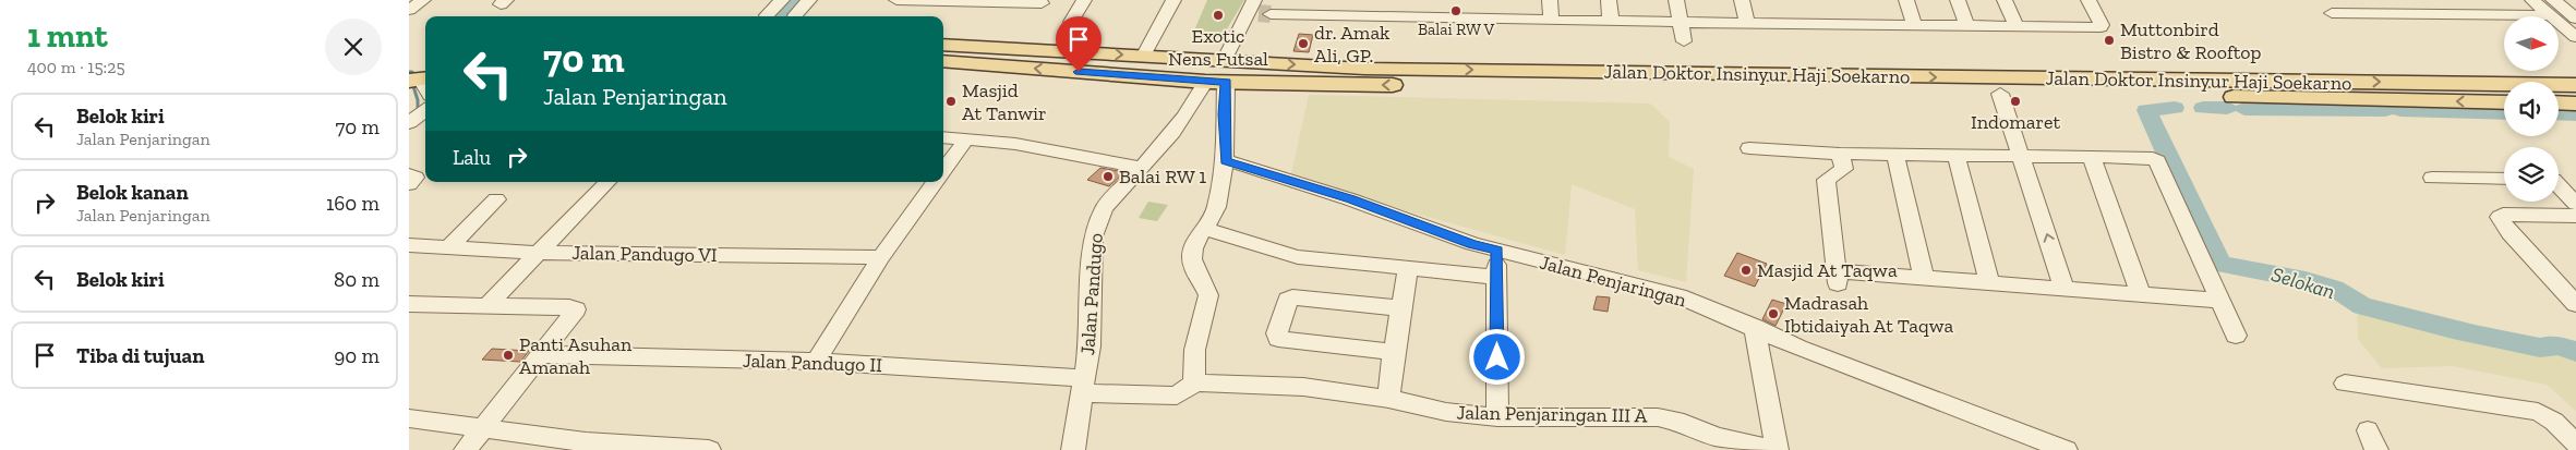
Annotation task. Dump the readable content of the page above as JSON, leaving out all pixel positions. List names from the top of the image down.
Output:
{
  "streets": {
    "main road": ["Jalan Doktor Insinyur Haji Soekarno"],
    "street": [
      "Jalan Pandugo VI",
      "Jalan Penjaringan",
      "Jalan Pandugo",
      "Jalan Pandugo II",
      "Jalan Penjaringan III A"
    ]
  },
  "crossings": [
    ["Jalan Doktor Insinyur Haji Soekarno", "Jalan Pandugo"],
    ["Jalan Pandugo", "Jalan Pandugo II"],
    ["Jalan Pandugo II", "Jalan Penjaringan III A"]
  ],
  "water": ["Selokan"],
  "places": [
    "Balai RW V",
    "Exotic Nens Futsal",
    "Muttonbird Bistro & Rooftop",
    "dr. Amak Ali, GP.",
    "Masjid At Tanwir",
    "Indomaret",
    "Balai RW 1",
    "Masjid At Taqwa",
    "Madrasah Ibtidaiyah At Taqwa",
    "Panti Asuhan Amanah"
  ],
  "north": "right",
  "page": {
    "heading": ["1 mnt", "400 m · 15:25"],
    "turn": ["70 m", "Jalan Penjaringan"],
    "list": [
      {
        "name": "Belok kiri",
        "note": "Jalan Penjaringan",
        "value": "70 m"
      },
      {
        "name": "Belok kanan",
        "note": "Jalan Penjaringan",
        "value": "160 m"
      },
      {
        "name": "Belok kiri",
        "value": "80 m"
      },
      {
        "name": "Tiba di tujuan",
        "value": "90 m"
      }
    ],
    "then": "Lalu"
  }
}
